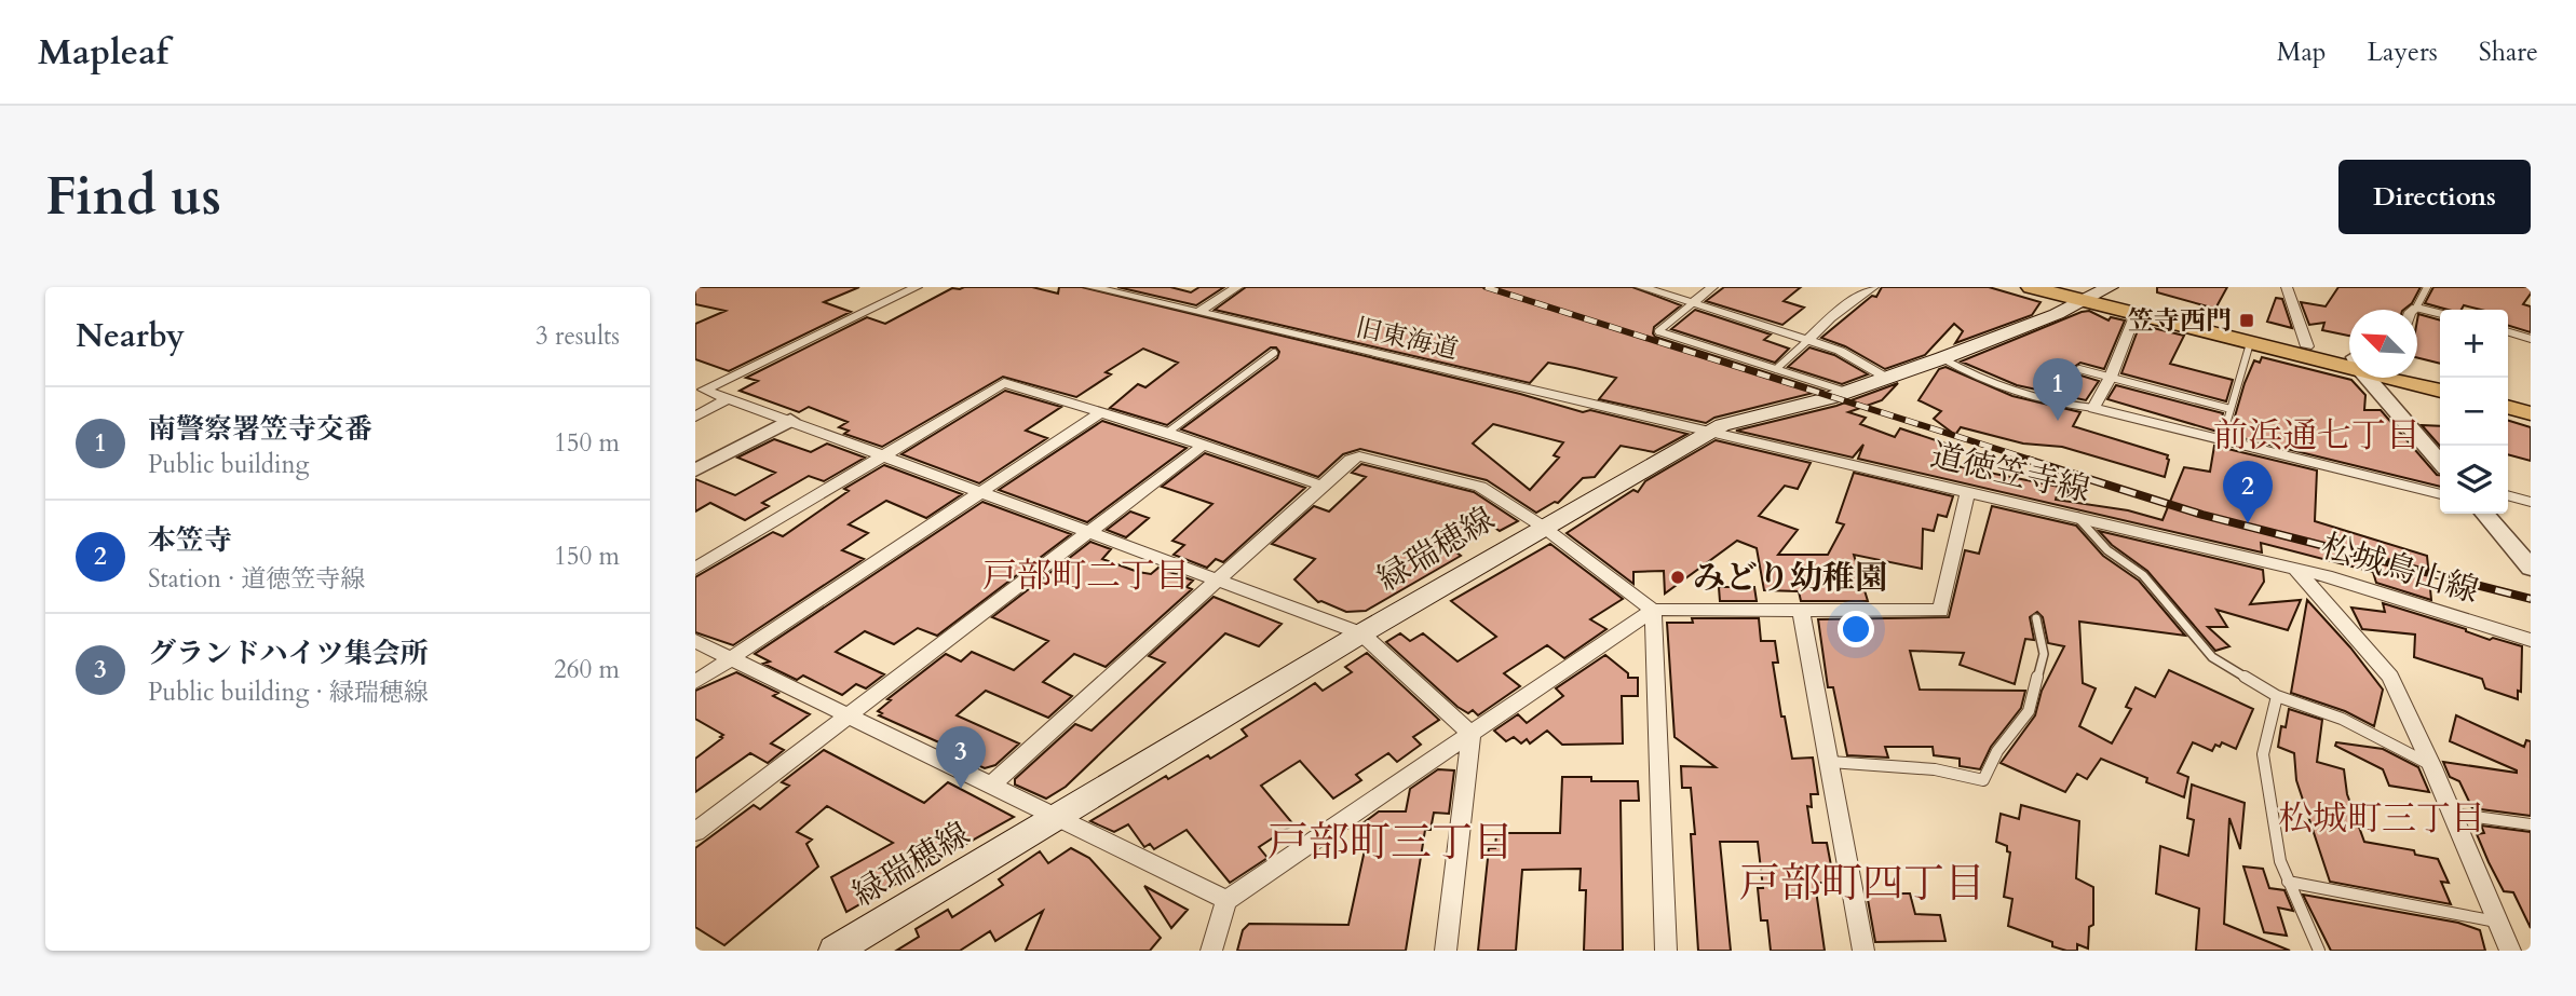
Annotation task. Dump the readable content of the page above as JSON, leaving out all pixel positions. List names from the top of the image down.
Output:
{
  "streets": {
    "main road": ["緑瑞穂線"],
    "street": ["旧東海道", "道徳笠寺線", "松城鳥山線"]
  },
  "crossings": [
    ["旧東海道", "道徳笠寺線"],
    ["旧東海道", "緑瑞穂線"],
    ["道徳笠寺線", "緑瑞穂線"],
    ["道徳笠寺線", "松城鳥山線"]
  ],
  "districts": [
    "前浜通七丁目",
    "戸部町二丁目",
    "松城町三丁目",
    "戸部町三丁目",
    "戸部町四丁目"
  ],
  "places": {
    "transit": ["笠寺西門"],
    "other": ["みどり幼稚園"]
  },
  "north": "top left",
  "page": {
    "header": "Mapleaf",
    "nav": ["Map", "Layers", "Share"],
    "buttons": "Directions",
    "title": "Find us",
    "heading": ["Nearby", "3 results"],
    "map_buttons": ["+", "−"],
    "pins": ["1", "2", "3"],
    "list": [
      {
        "mark": "1",
        "name": "南警察署笠寺交番",
        "note": "Public building",
        "value": "150 m"
      },
      {
        "mark": "2",
        "name": "本笠寺",
        "note": "Station · 道徳笠寺線",
        "value": "150 m"
      },
      {
        "mark": "3",
        "name": "グランドハイツ集会所",
        "note": "Public building · 緑瑞穂線",
        "value": "260 m"
      }
    ]
  }
}
